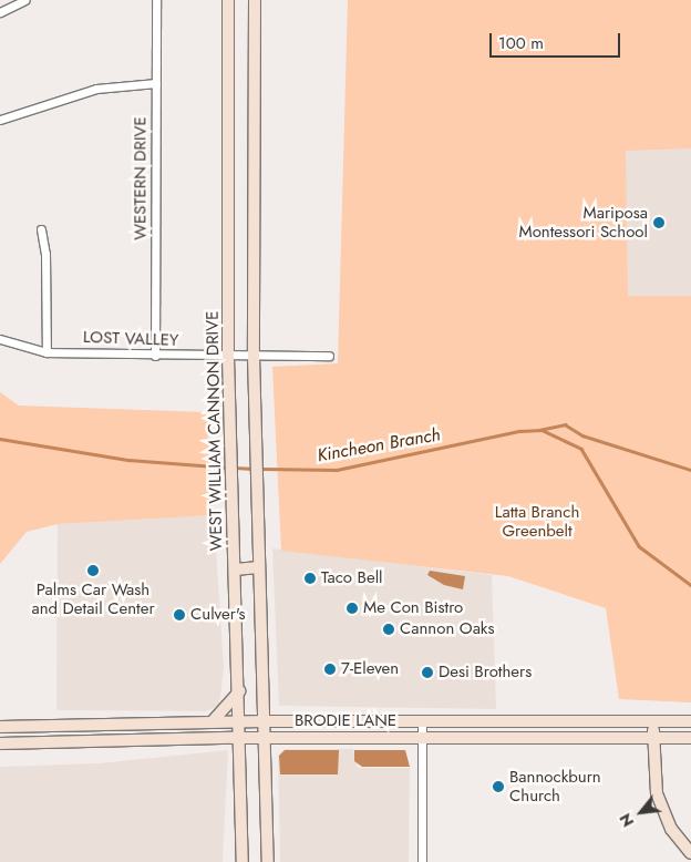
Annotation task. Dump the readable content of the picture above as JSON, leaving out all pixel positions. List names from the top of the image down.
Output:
{
  "streets": {
    "main road": ["WEST WILLIAM CANNON DRIVE", "BRODIE LANE"],
    "street": ["WESTERN DRIVE", "LOST VALLEY"]
  },
  "crossings": [
    ["WESTERN DRIVE", "LOST VALLEY"],
    ["LOST VALLEY", "WEST WILLIAM CANNON DRIVE"],
    ["WEST WILLIAM CANNON DRIVE", "BRODIE LANE"]
  ],
  "water": ["Kincheon Branch"],
  "parks": ["Latta Branch Greenbelt"],
  "places": [
    "Mariposa Montessori School",
    "Palms Car Wash and Detail Center",
    "Taco Bell",
    "Me Con Bistro",
    "Culver's",
    "Cannon Oaks",
    "7-Eleven",
    "Desi Brothers",
    "Bannockburn Church"
  ],
  "scale_bar": "100 m",
  "north": "bottom left"
}
